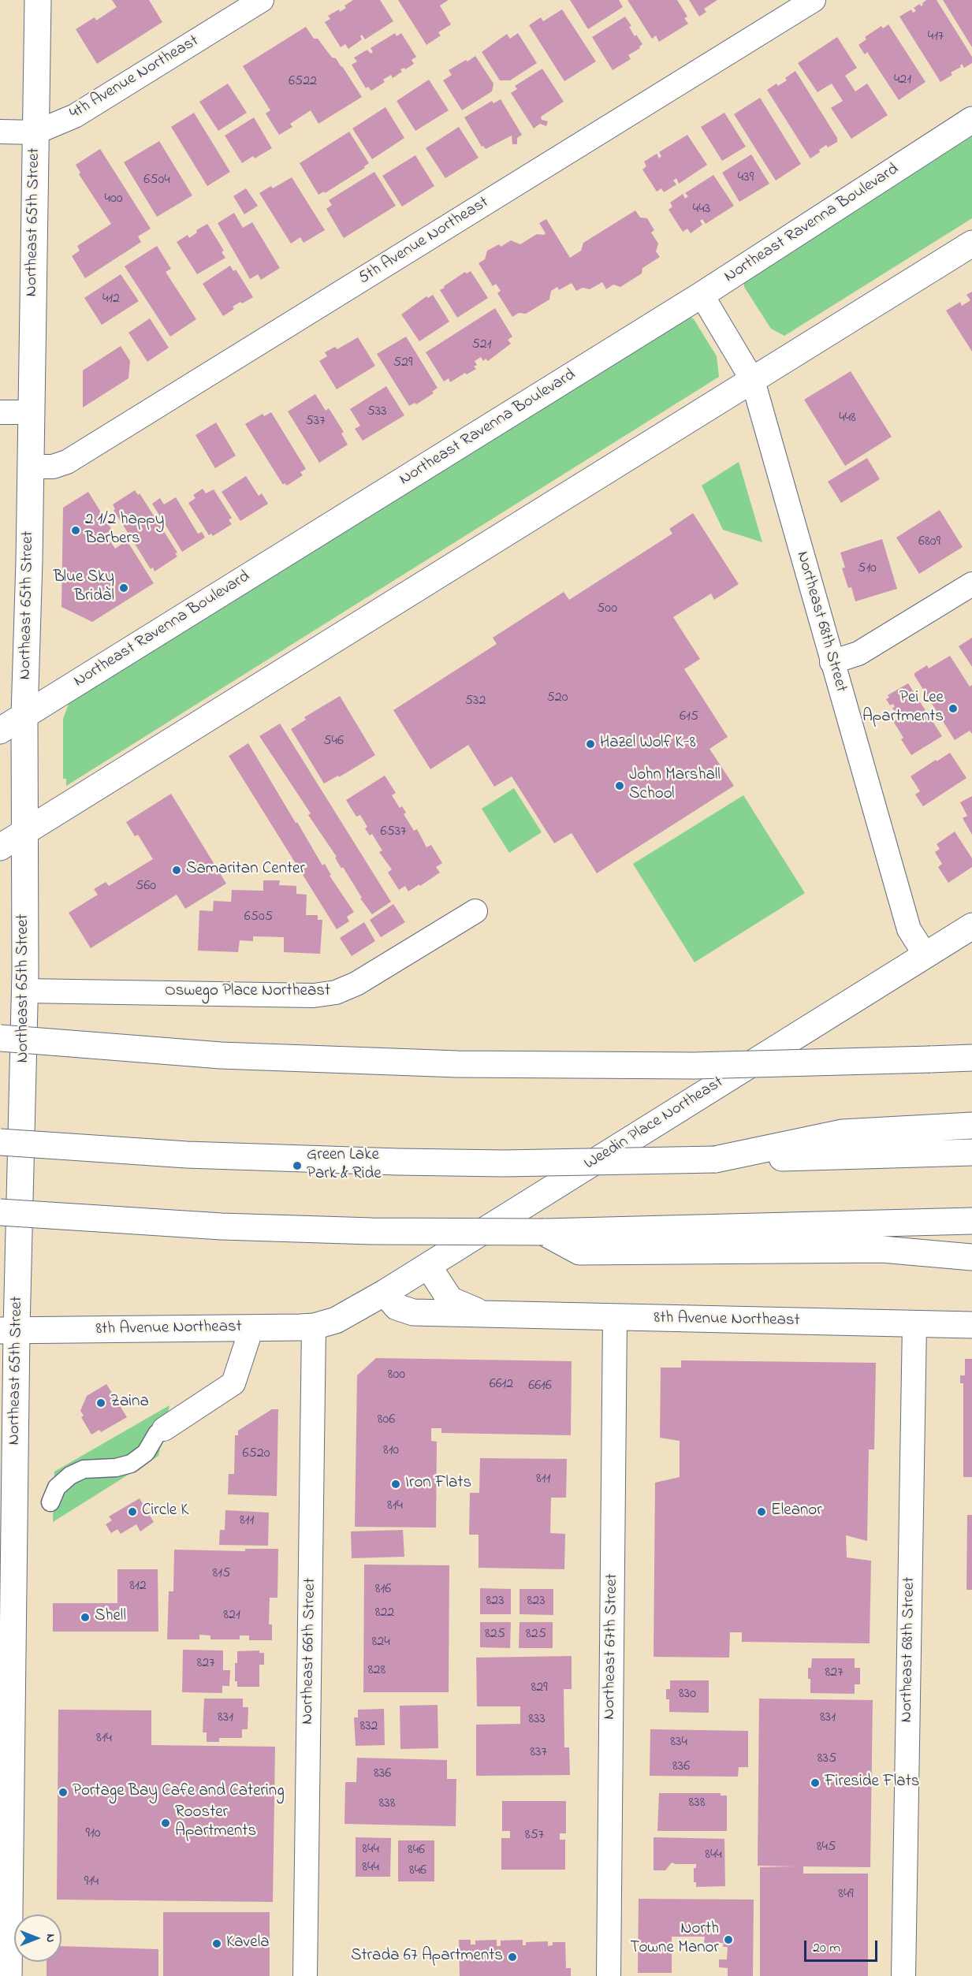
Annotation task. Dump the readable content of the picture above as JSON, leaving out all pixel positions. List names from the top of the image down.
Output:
{
  "streets": {
    "main road": [
      "Northeast 65th Street",
      "Northeast Ravenna Boulevard",
      "Weedin Place Northeast",
      "8th Avenue Northeast"
    ],
    "street": [
      "4th Avenue Northeast",
      "5th Avenue Northeast",
      "Northeast 68th Street",
      "Oswego Place Northeast",
      "Northeast 67th Street",
      "Northeast 66th Street"
    ]
  },
  "crossings": [
    ["4th Avenue Northeast", "Northeast 65th Street"],
    ["Northeast 65th Street", "Northeast Ravenna Boulevard"],
    ["Northeast 65th Street", "5th Avenue Northeast"],
    ["Northeast 65th Street", "Oswego Place Northeast"],
    ["Northeast 65th Street", "8th Avenue Northeast"],
    ["Northeast Ravenna Boulevard", "Northeast 68th Street"],
    ["Northeast 68th Street", "Weedin Place Northeast"],
    ["Northeast 68th Street", "8th Avenue Northeast"],
    ["Weedin Place Northeast", "8th Avenue Northeast"],
    ["Weedin Place Northeast", "Northeast 66th Street"],
    ["8th Avenue Northeast", "Northeast 67th Street"],
    ["8th Avenue Northeast", "Northeast 66th Street"]
  ],
  "places": [
    "2 1/2 happy Barbers",
    "Blue Sky Bridal",
    "Pei Lee Apartments",
    "Hazel Wolf K-8",
    "John Marshall School",
    "Samaritan Center",
    "Green Lake Park & Ride",
    "Zaina",
    "Iron Flats",
    "Circle K",
    "Eleanor",
    "Shell",
    "Fireside Flats",
    "Portage Bay Cafe and Catering",
    "Rooster Apartments",
    "North Towne Manor",
    "Kavela",
    "Strada 67 Apartments"
  ],
  "house_numbers": [
    "417",
    "421",
    "6522",
    "439",
    "6504",
    "400",
    "443",
    "412",
    "521",
    "529",
    "533",
    "448",
    "537",
    "6809",
    "510",
    "500",
    "520",
    "532",
    "615",
    "546",
    "6537",
    "560",
    "6505",
    "800",
    "6612",
    "6616",
    "806",
    "810",
    "6520",
    "811",
    "814",
    "811",
    "815",
    "812",
    "816",
    "823",
    "823",
    "822",
    "821",
    "825",
    "825",
    "824",
    "827",
    "828",
    "827",
    "829",
    "830",
    "831",
    "831",
    "833",
    "832",
    "814",
    "834",
    "837",
    "835",
    "836",
    "836",
    "838",
    "838",
    "910",
    "857",
    "845",
    "844",
    "846",
    "844",
    "844",
    "846",
    "914",
    "849"
  ],
  "scale_bar": "20 m",
  "north": "right"
}
